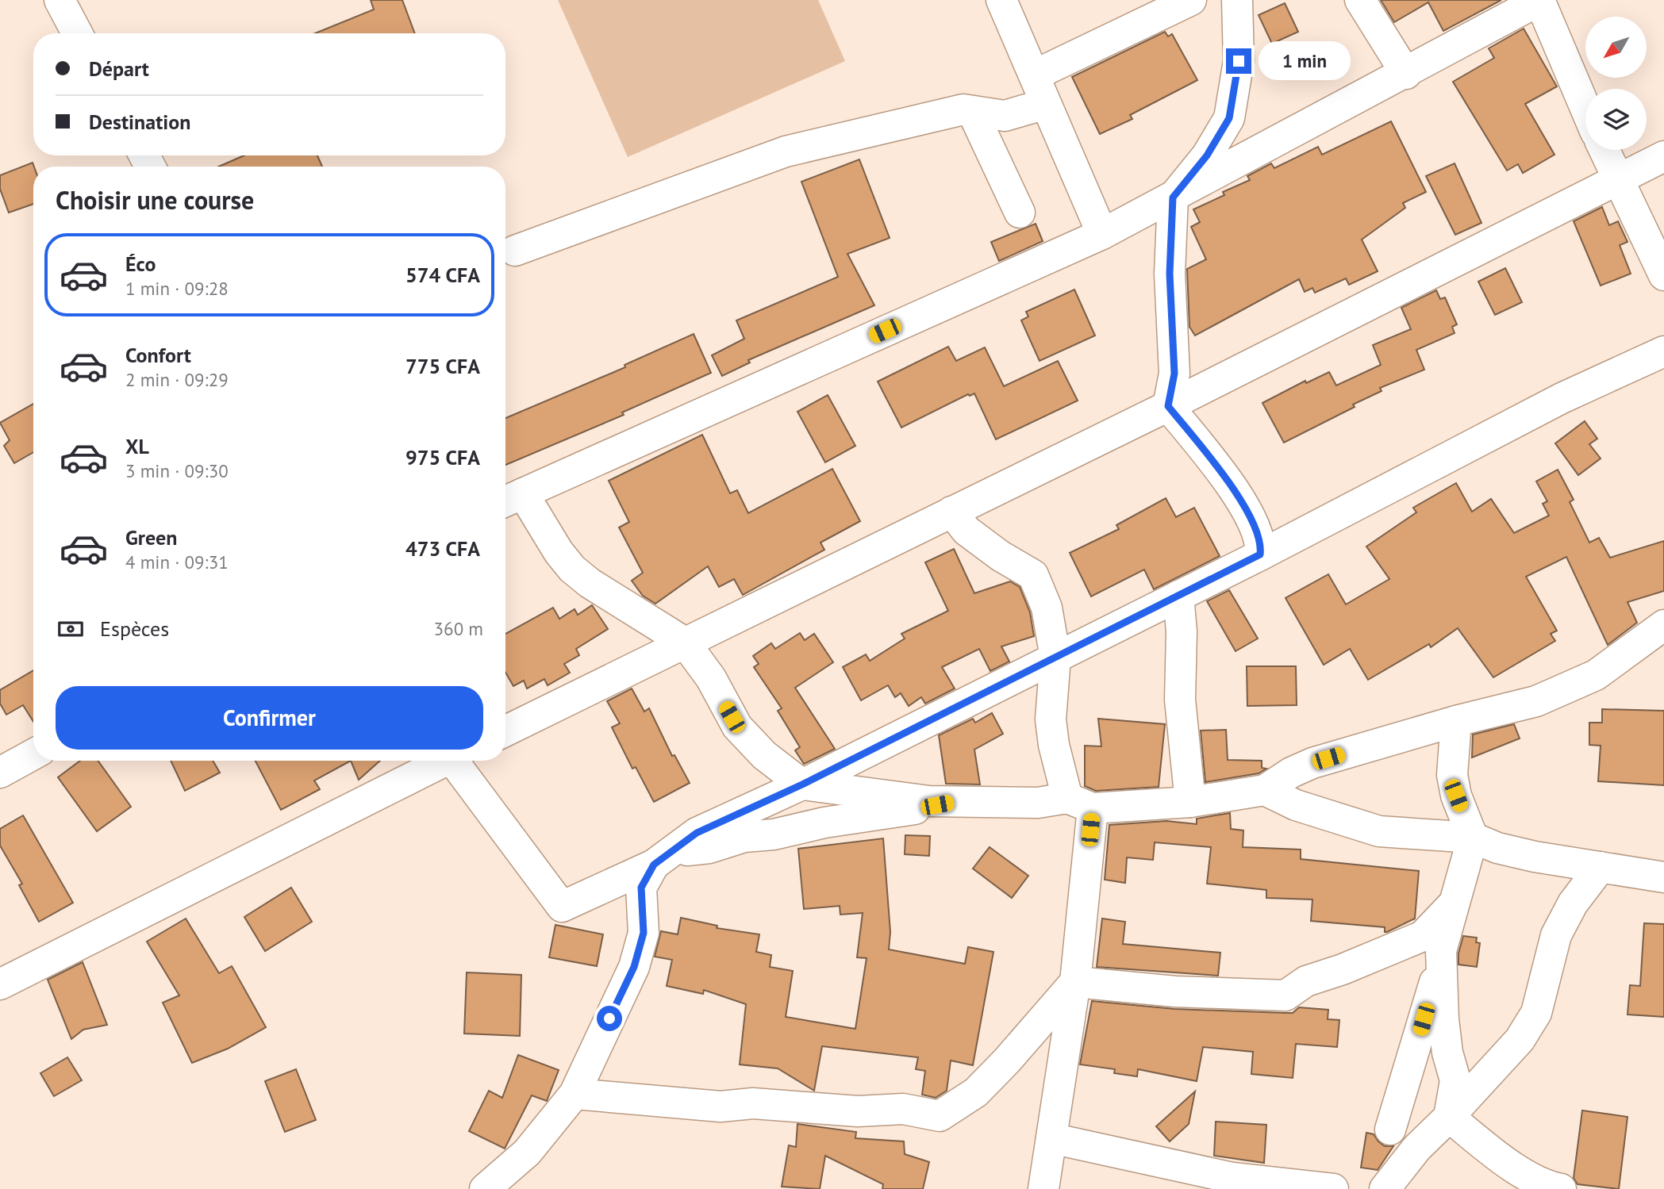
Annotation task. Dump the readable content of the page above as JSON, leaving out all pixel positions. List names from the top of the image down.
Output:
{
  "north": "bottom left",
  "page": {
    "banner": ["Départ", "Destination"],
    "bubble": "1 min",
    "heading": "Choisir une course",
    "list": [
      {
        "name": "Éco",
        "note": "1 min · 09:28",
        "value": "574 CFA"
      },
      {
        "name": "Confort",
        "note": "2 min · 09:29",
        "value": "775 CFA"
      },
      {
        "name": "XL",
        "note": "3 min · 09:30",
        "value": "975 CFA"
      },
      {
        "name": "Green",
        "note": "4 min · 09:31",
        "value": "473 CFA"
      }
    ],
    "pay": ["Espèces", "360 m"],
    "buttons": "Confirmer"
  }
}
